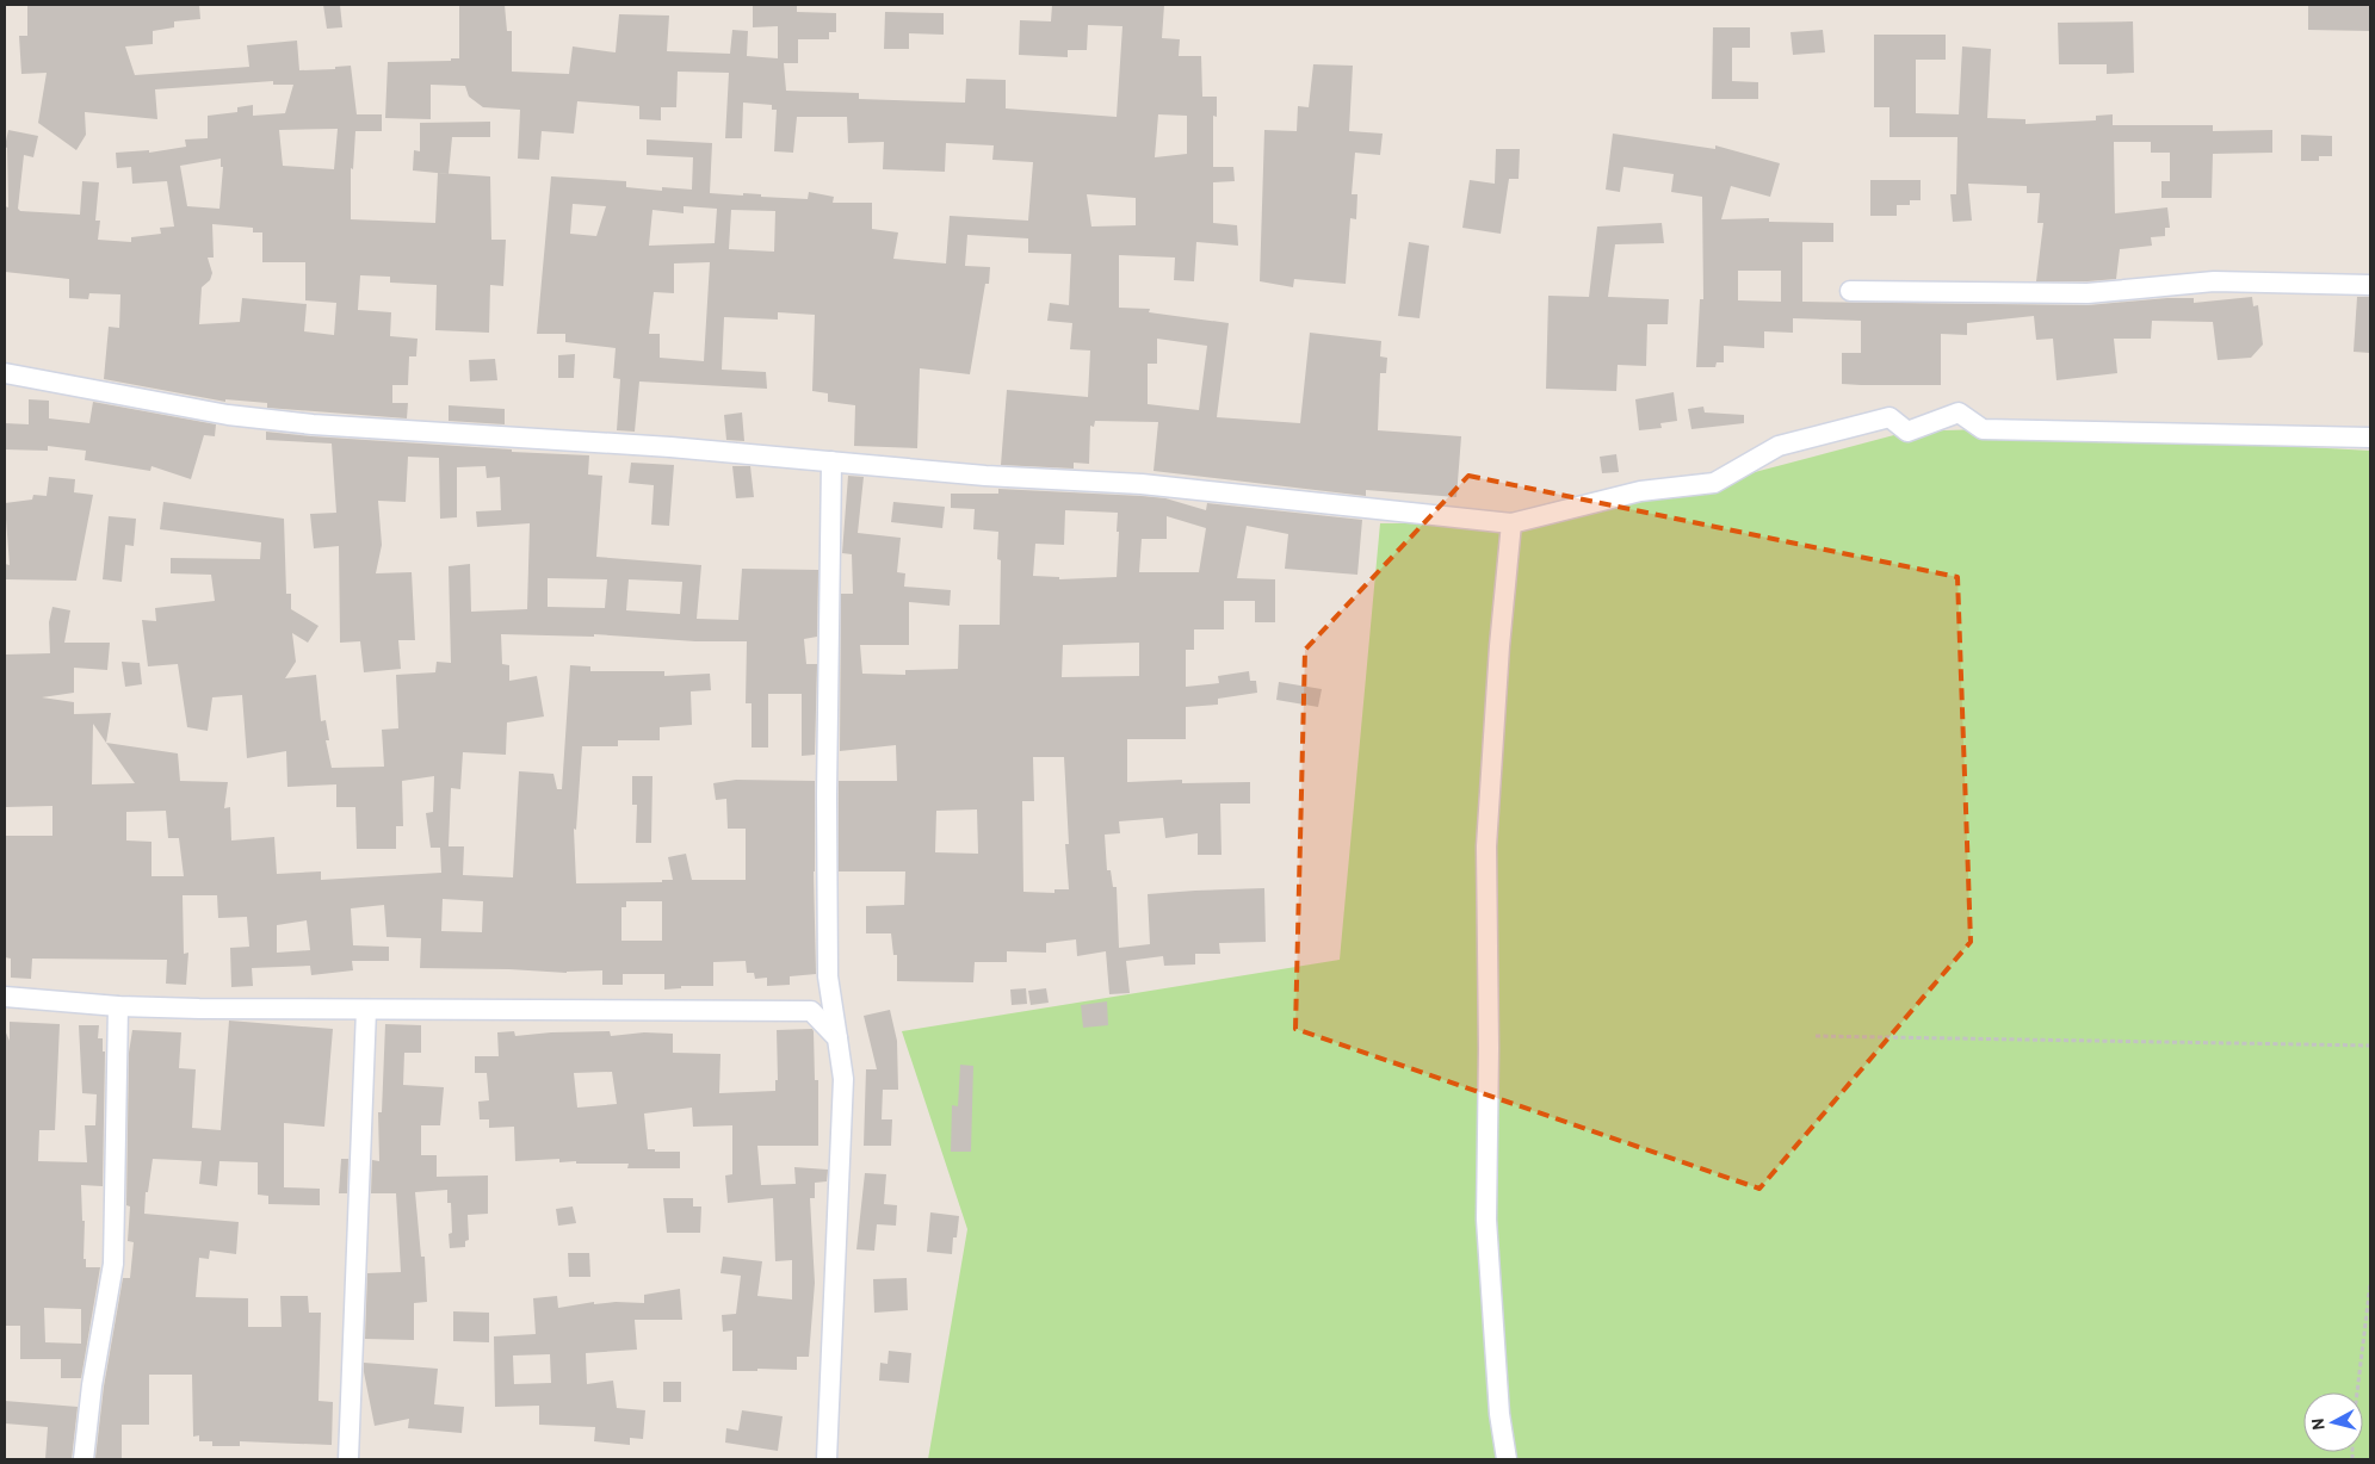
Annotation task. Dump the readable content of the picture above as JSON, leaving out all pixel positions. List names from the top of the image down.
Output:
{
  "north": "left"
}
